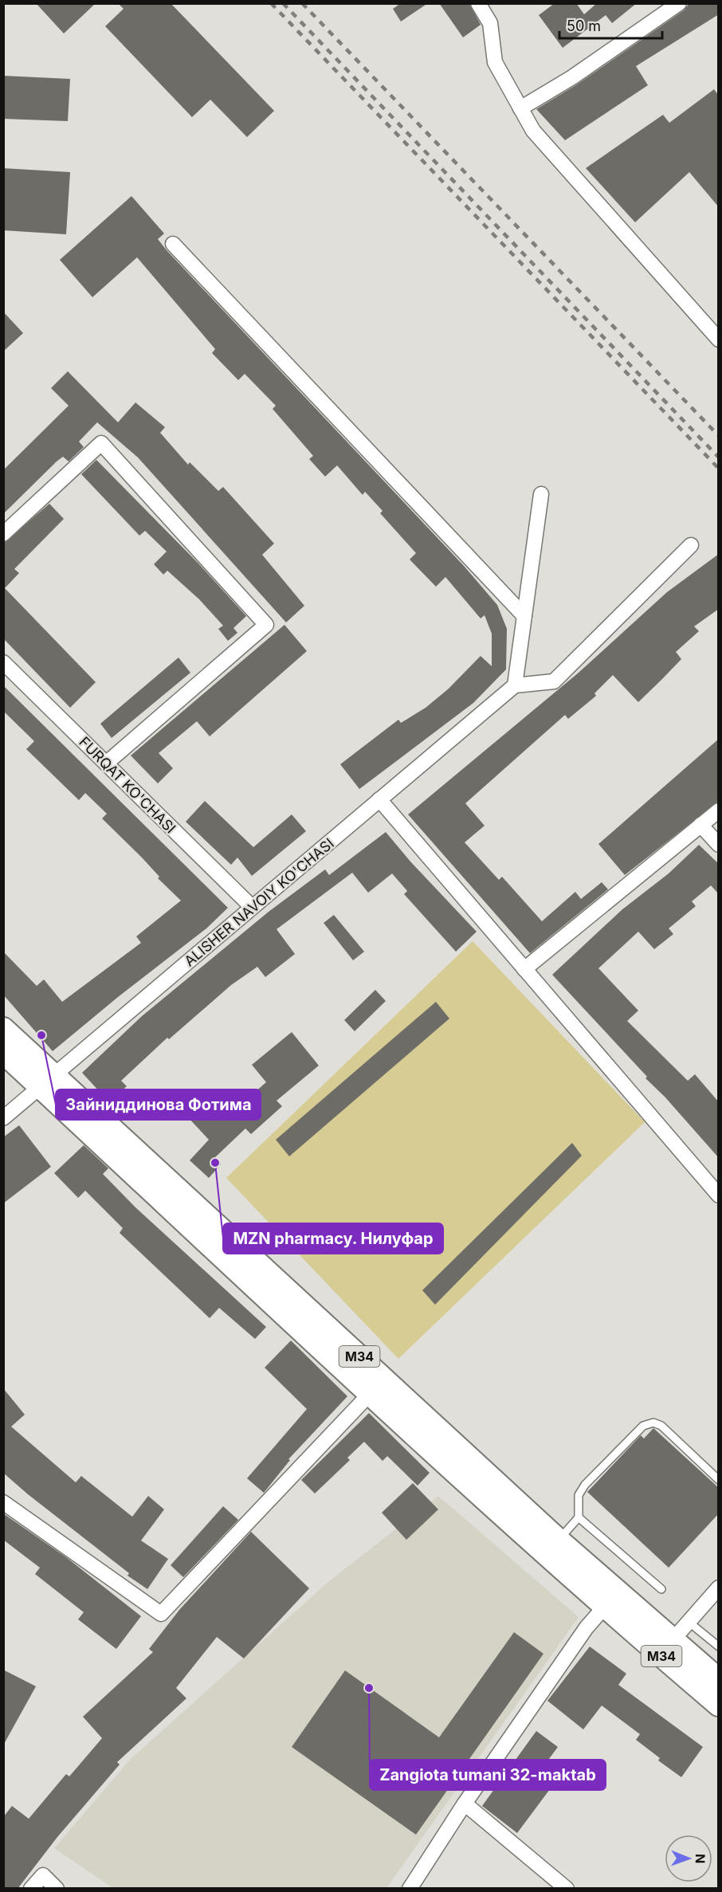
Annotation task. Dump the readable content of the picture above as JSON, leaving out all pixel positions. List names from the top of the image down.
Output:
{
  "streets": {
    "main road": ["M34"],
    "street": ["FURQAT KO'CHASI", "ALISHER NAVOIY KO'CHASI"]
  },
  "crossings": [
    ["FURQAT KO'CHASI", "ALISHER NAVOIY KO'CHASI"],
    ["ALISHER NAVOIY KO'CHASI", "M34"]
  ],
  "places": ["Зайниддинова Фотима", "MZN pharmacy. Нилуфар", "Zangiota tumani 32-maktab"],
  "scale_bar": "50 m",
  "north": "right"
}
